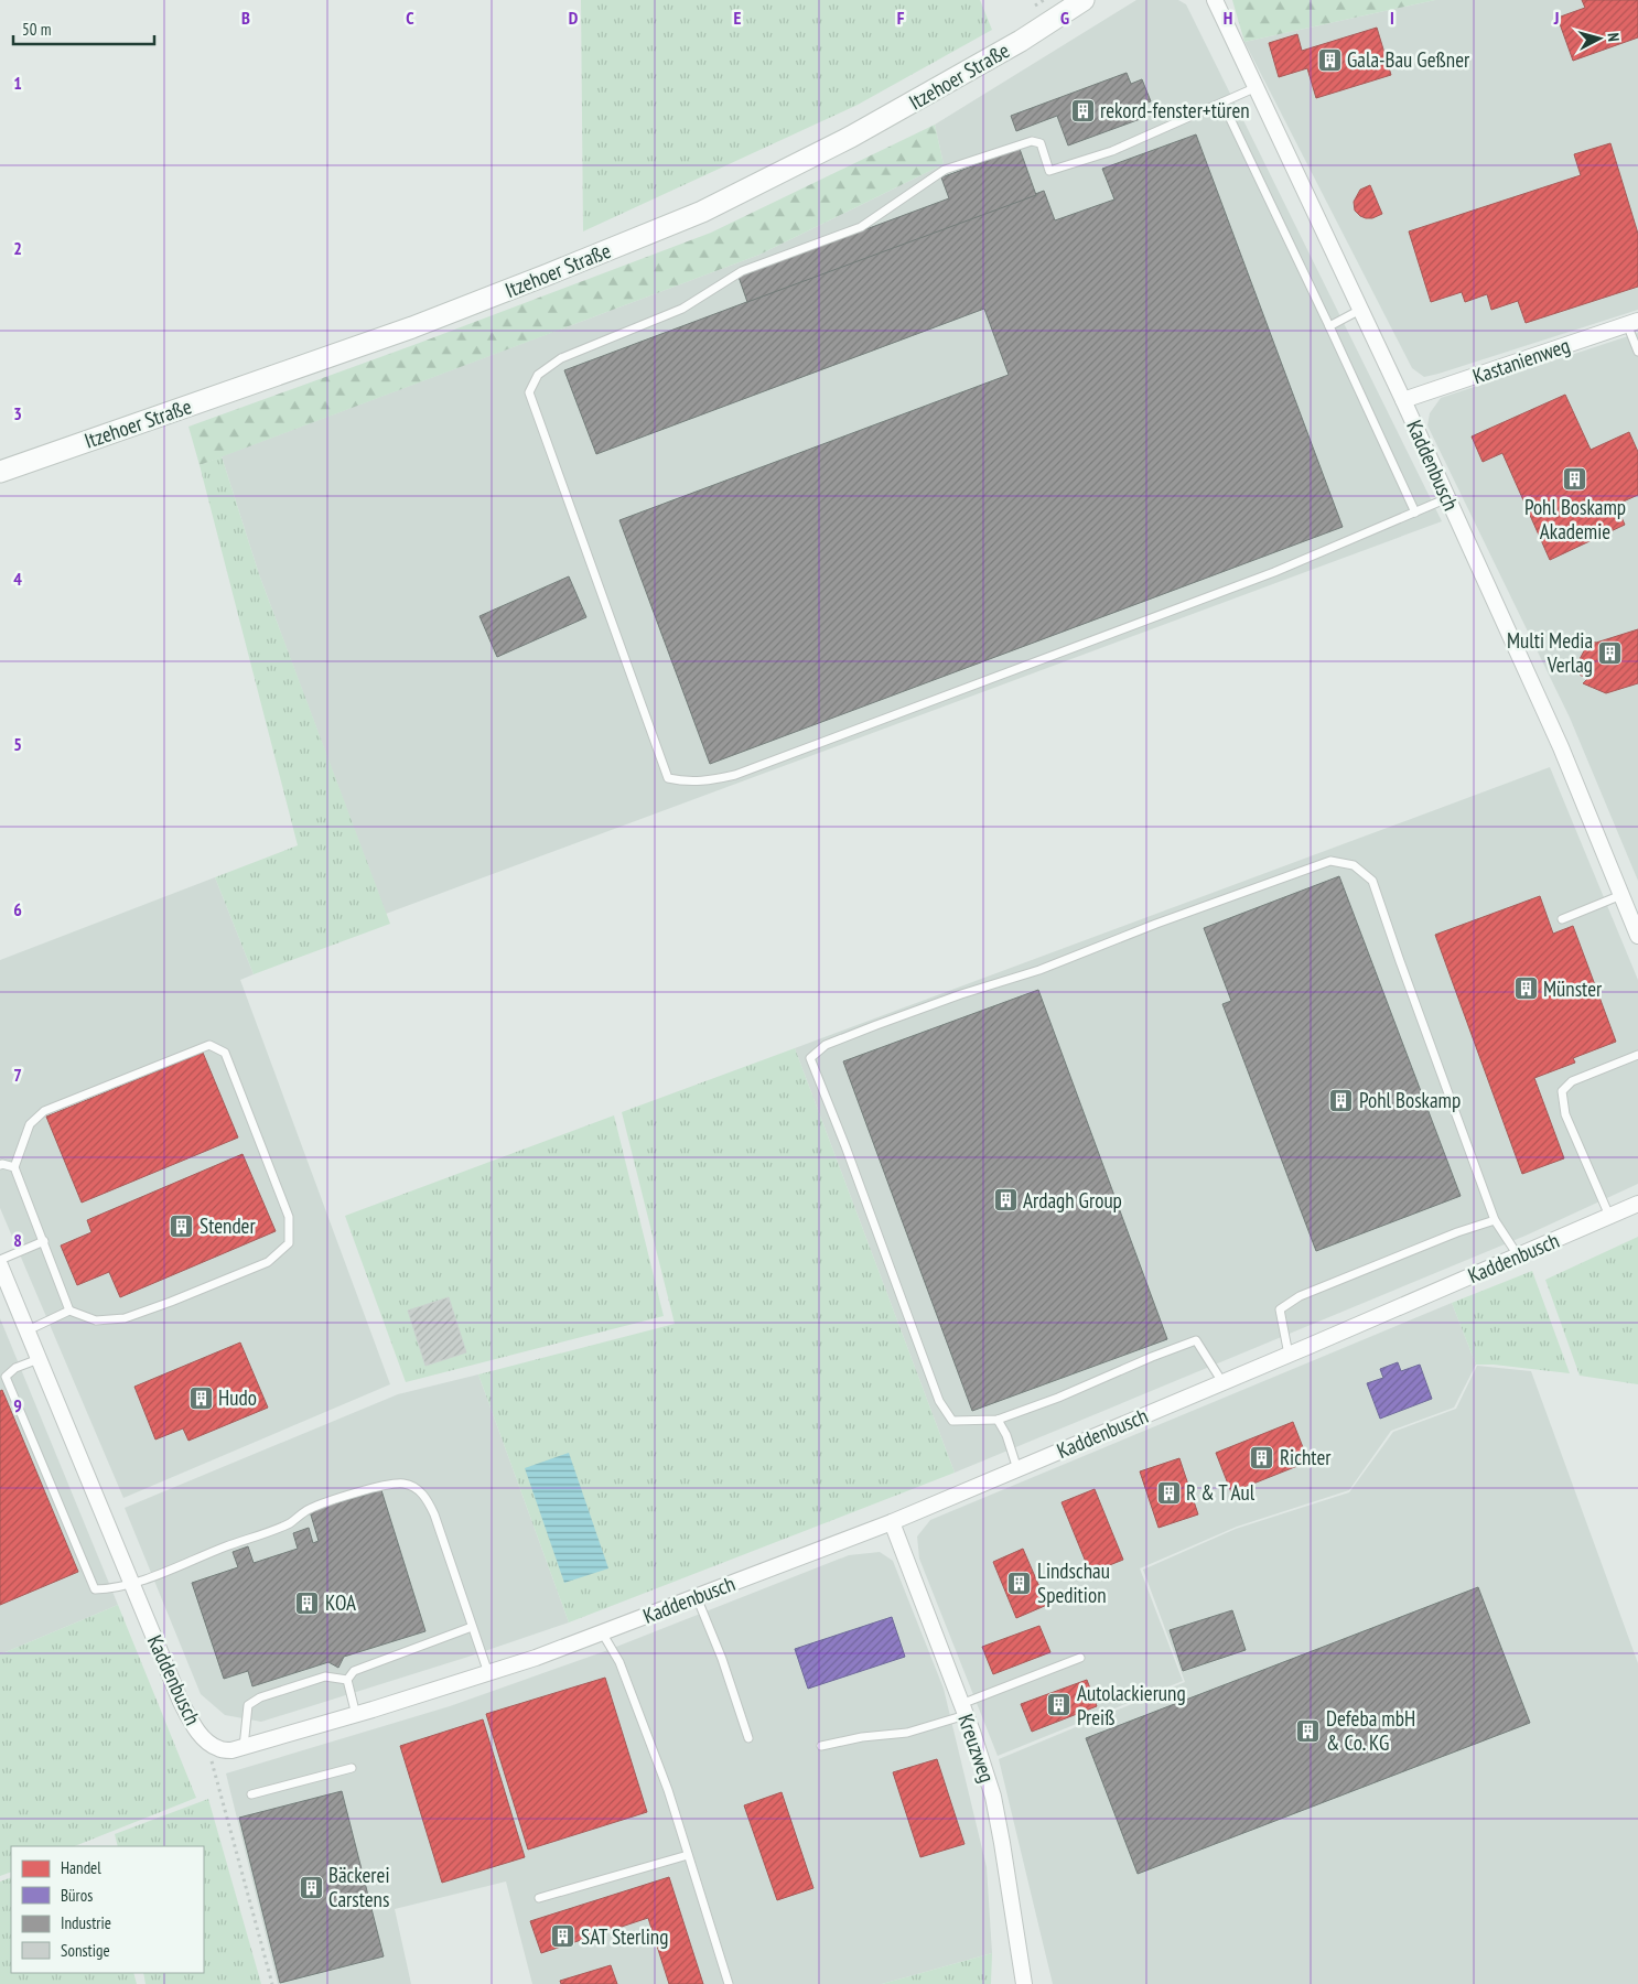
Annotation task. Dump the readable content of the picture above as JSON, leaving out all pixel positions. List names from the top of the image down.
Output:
{
  "streets": {
    "main road": ["Itzehoer Straße"],
    "street": ["Kastanienweg", "Kaddenbusch", "Kreuzweg"]
  },
  "crossings": [
    ["Kastanienweg", "Kaddenbusch"],
    ["Kaddenbusch", "Kreuzweg"]
  ],
  "places": {
    "building": [
      "Gala-Bau Geßner",
      "rekord-fenster+türen",
      "Pohl Boskamp Akademie",
      "Multi Media Verlag",
      "Münster",
      "Pohl Boskamp",
      "Ardagh Group",
      "Stender",
      "Hudo",
      "Richter",
      "R & T Aul",
      "Lindschau Spedition",
      "KOA",
      "Autolackierung Preiß",
      "Defeba mbH & Co. KG",
      "Bäckerei Carstens",
      "SAT Sterling"
    ]
  },
  "legend": [
    "Handel",
    "Büros",
    "Industrie",
    "Sonstige"
  ],
  "scale_bar": "50 m",
  "north": "right",
  "grid": {
    "columns": [
      "B",
      "C",
      "D",
      "E",
      "F",
      "G",
      "H",
      "I",
      "J"
    ],
    "rows": [
      "1",
      "2",
      "3",
      "4",
      "5",
      "6",
      "7",
      "8",
      "9"
    ]
  }
}
